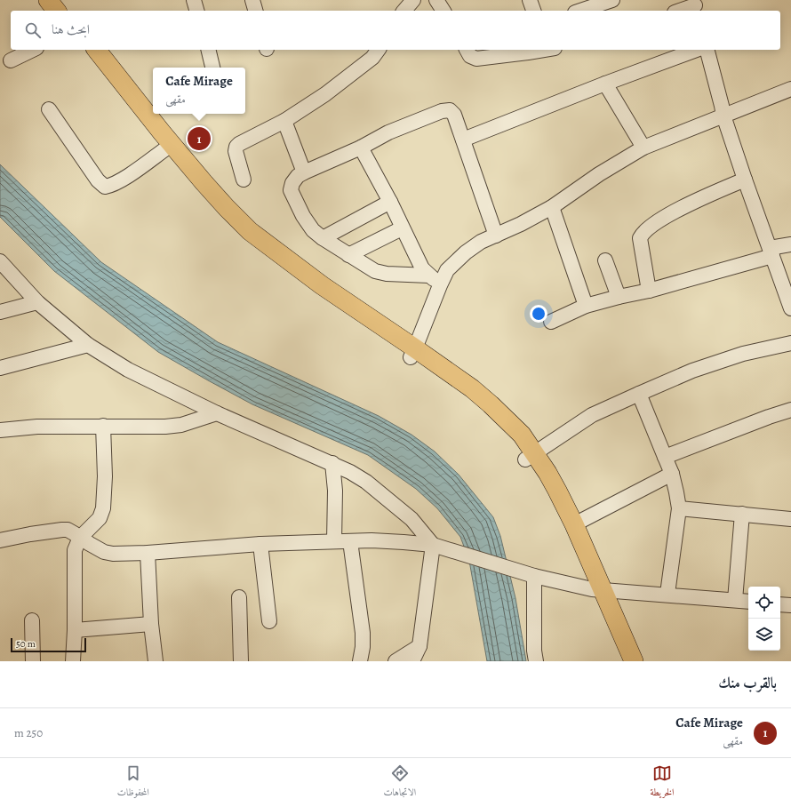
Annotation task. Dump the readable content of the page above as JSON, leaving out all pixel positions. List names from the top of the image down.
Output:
{
  "scale_bar": "50 m",
  "page": {
    "search": "ابحث هنا",
    "popup": ["Cafe Mirage", "مقهى"],
    "pins": "1",
    "scale": "50 m",
    "heading": "بالقرب منك",
    "list": [
      {
        "mark": "1",
        "name": "Cafe Mirage",
        "note": "مقهى",
        "value": "250 m"
      }
    ],
    "nav": ["الخريطة", "الاتجاهات", "المحفوظات"]
  }
}
